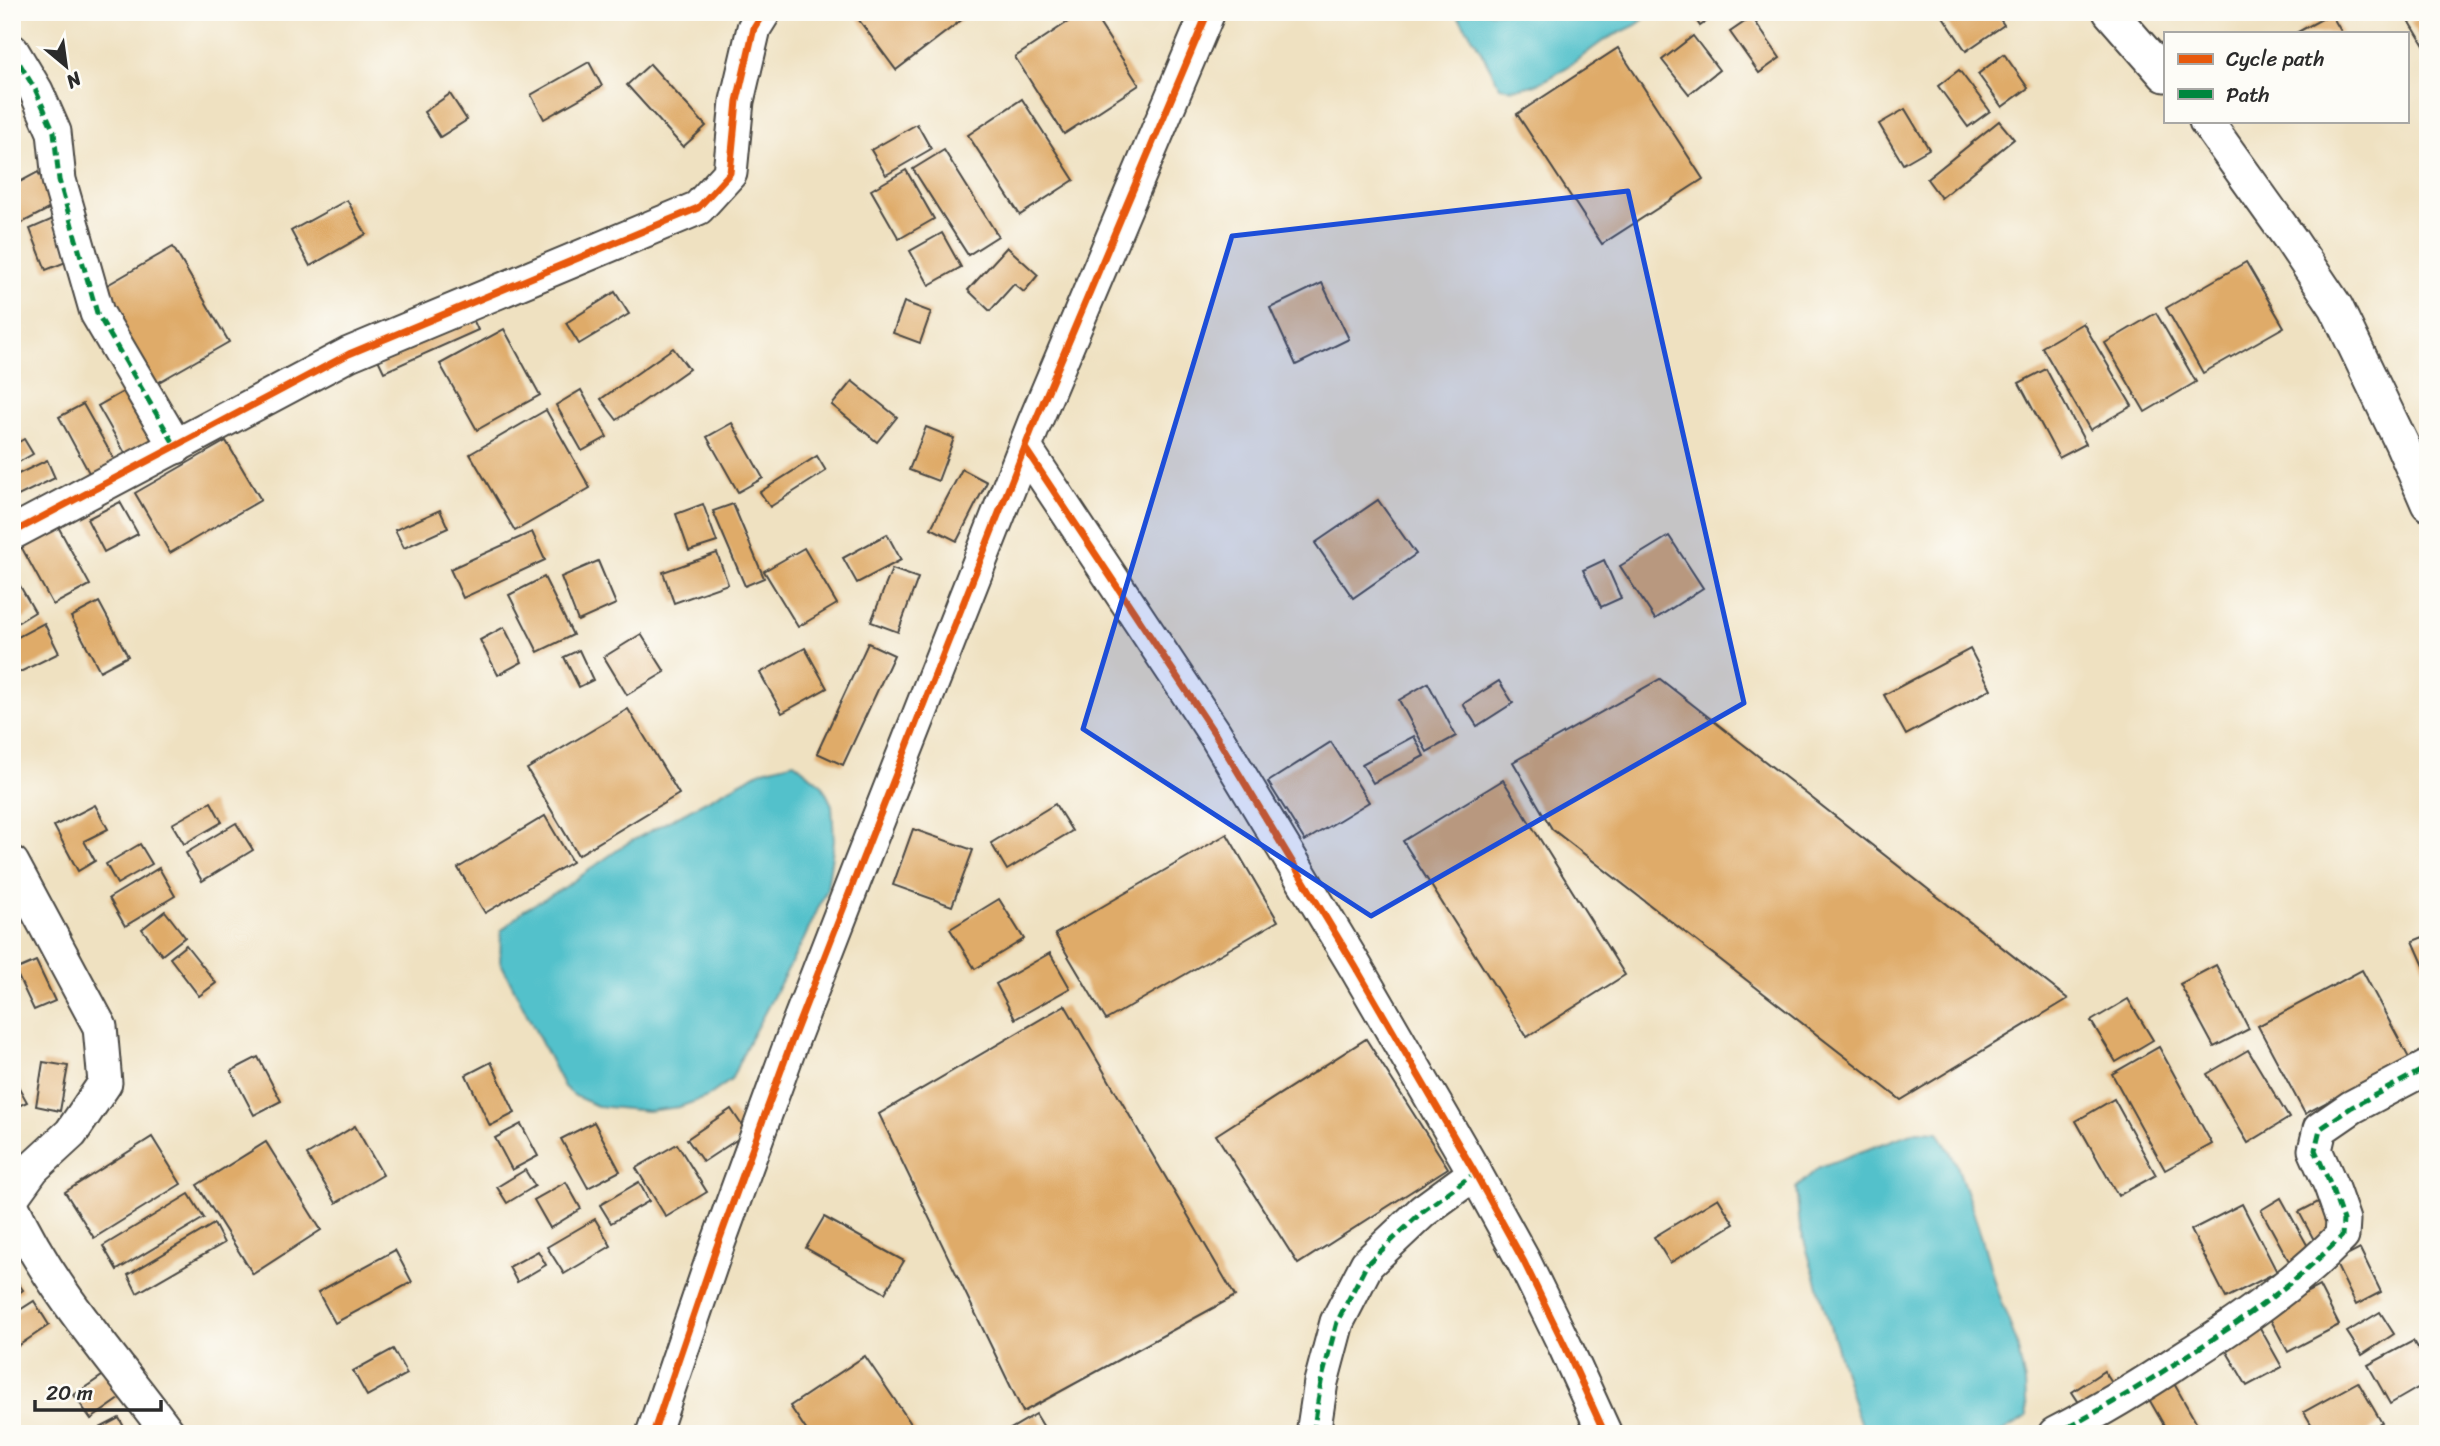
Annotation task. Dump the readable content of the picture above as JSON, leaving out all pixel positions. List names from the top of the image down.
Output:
{
  "legend": ["Cycle path", "Path"],
  "scale_bar": "20 m",
  "north": "bottom right"
}
